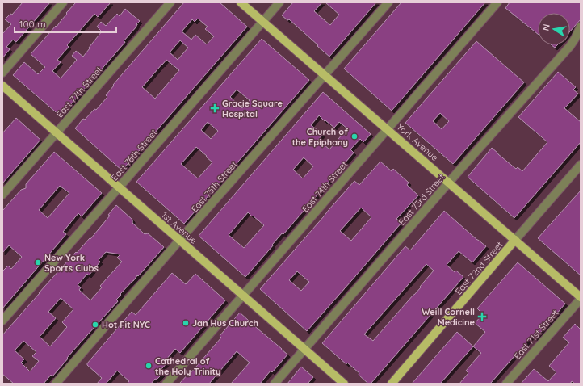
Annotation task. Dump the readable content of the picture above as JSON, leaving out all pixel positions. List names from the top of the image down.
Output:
{
  "streets": {
    "main road": ["York Avenue", "1st Avenue", "East 72nd Street"],
    "street": [
      "East 77th Street",
      "East 76th Street",
      "East 75th Street",
      "East 74th Street",
      "East 73rd Street",
      "East 71st Street"
    ]
  },
  "crossings": [
    ["East 77th Street", "1st Avenue"],
    ["York Avenue", "East 76th Street"],
    ["York Avenue", "East 75th Street"],
    ["York Avenue", "East 74th Street"],
    ["York Avenue", "East 73rd Street"],
    ["York Avenue", "East 72nd Street"],
    ["York Avenue", "East 71st Street"],
    ["East 76th Street", "1st Avenue"],
    ["East 75th Street", "1st Avenue"],
    ["East 74th Street", "1st Avenue"],
    ["East 73rd Street", "1st Avenue"]
  ],
  "places": {
    "health": ["Gracie Square Hospital", "Weill Cornell Medicine"],
    "other": [
      "Church of the Epiphany",
      "New York Sports Clubs",
      "Jan Hus Church",
      "Hot Fit NYC",
      "Cathedral of the Holy Trinity"
    ]
  },
  "scale_bar": "100 m",
  "north": "left"
}
